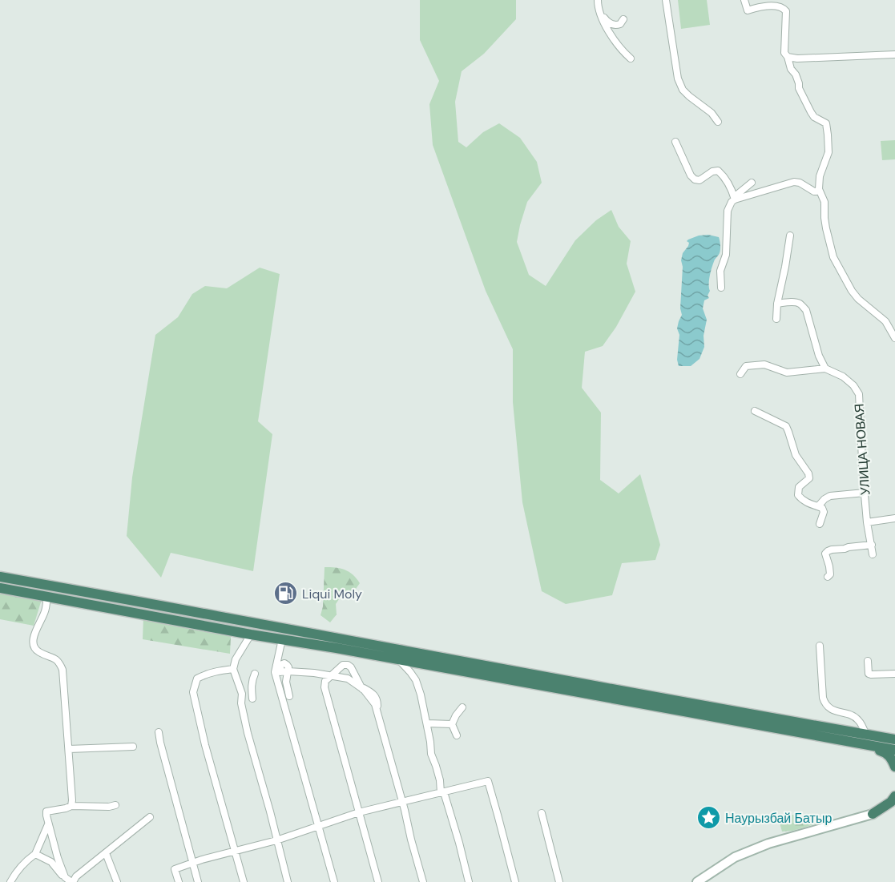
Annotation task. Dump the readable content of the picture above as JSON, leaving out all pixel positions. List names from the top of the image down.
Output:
{
  "streets": {
    "street": ["УЛИЦА НОВАЯ"]
  },
  "places": {
    "fuel station": ["Liqui Moly"],
    "place": ["Наурызбай Батыр"]
  }
}
